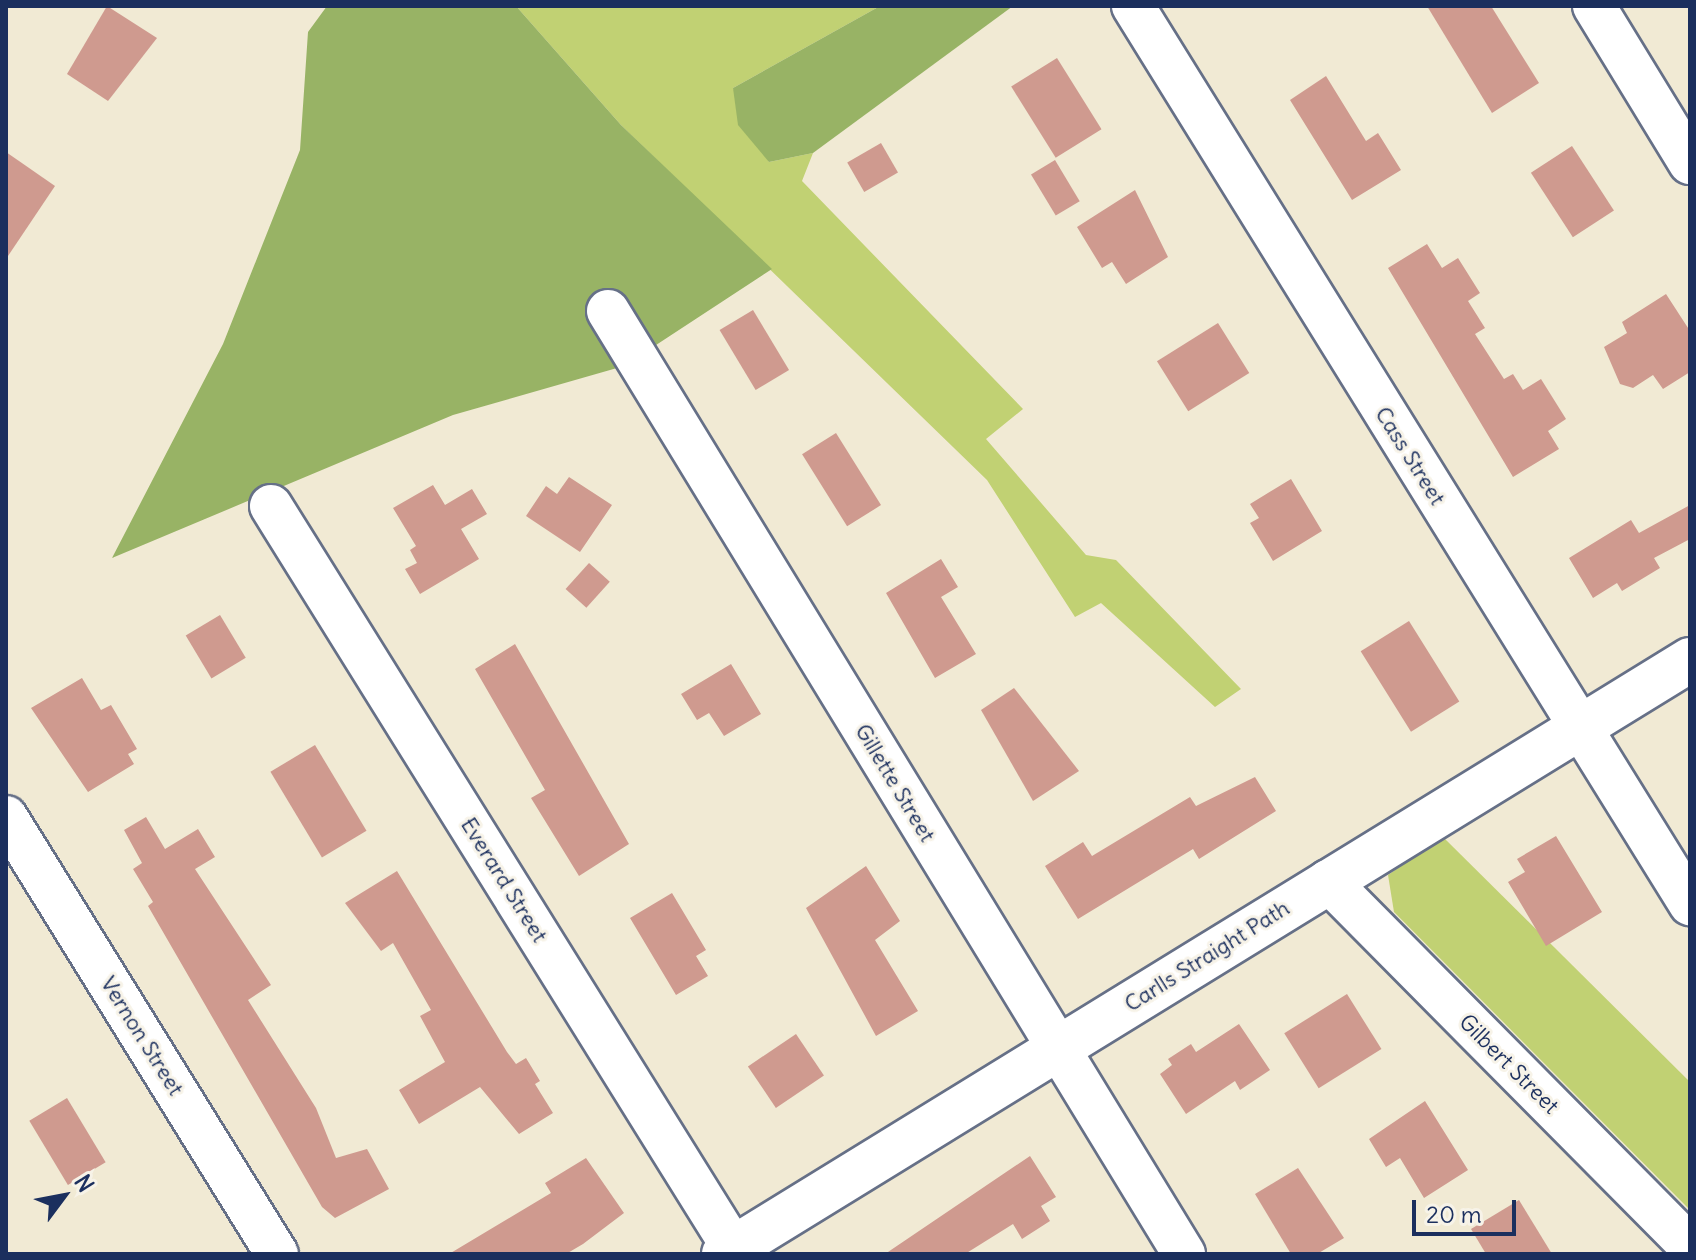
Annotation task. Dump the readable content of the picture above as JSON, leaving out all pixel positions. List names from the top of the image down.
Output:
{
  "streets": {
    "street": [
      "Cass Street",
      "Gillette Street",
      "Everard Street",
      "Carlls Straight Path",
      "Vernon Street",
      "Gilbert Street"
    ]
  },
  "crossings": [
    ["Cass Street", "Carlls Straight Path"],
    ["Gillette Street", "Carlls Straight Path"],
    ["Everard Street", "Carlls Straight Path"],
    ["Carlls Straight Path", "Gilbert Street"]
  ],
  "scale_bar": "20 m",
  "north": "top right"
}
